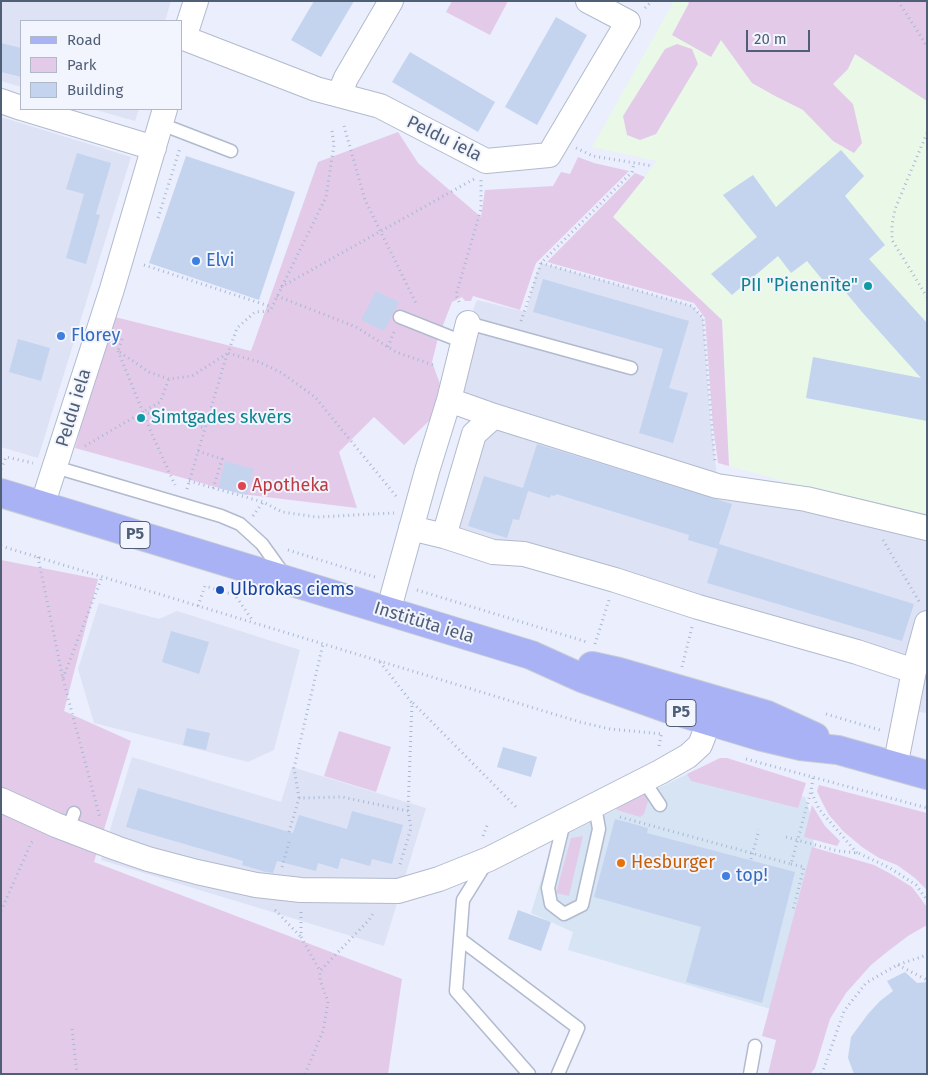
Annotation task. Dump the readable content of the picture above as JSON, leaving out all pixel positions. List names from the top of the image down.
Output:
{
  "streets": {
    "main road": ["P5", "Institūta iela"],
    "street": ["Peldu iela"]
  },
  "crossings": [
    ["Peldu iela", "Institūta iela"]
  ],
  "places": [
    "Elvi",
    "PII \"Pienenīte\"",
    "Florey",
    "Simtgades skvērs",
    "Apotheka",
    "Ulbrokas ciems",
    "Hesburger",
    "top!"
  ],
  "legend": ["Road", "Park", "Building"],
  "scale_bar": "20 m"
}
